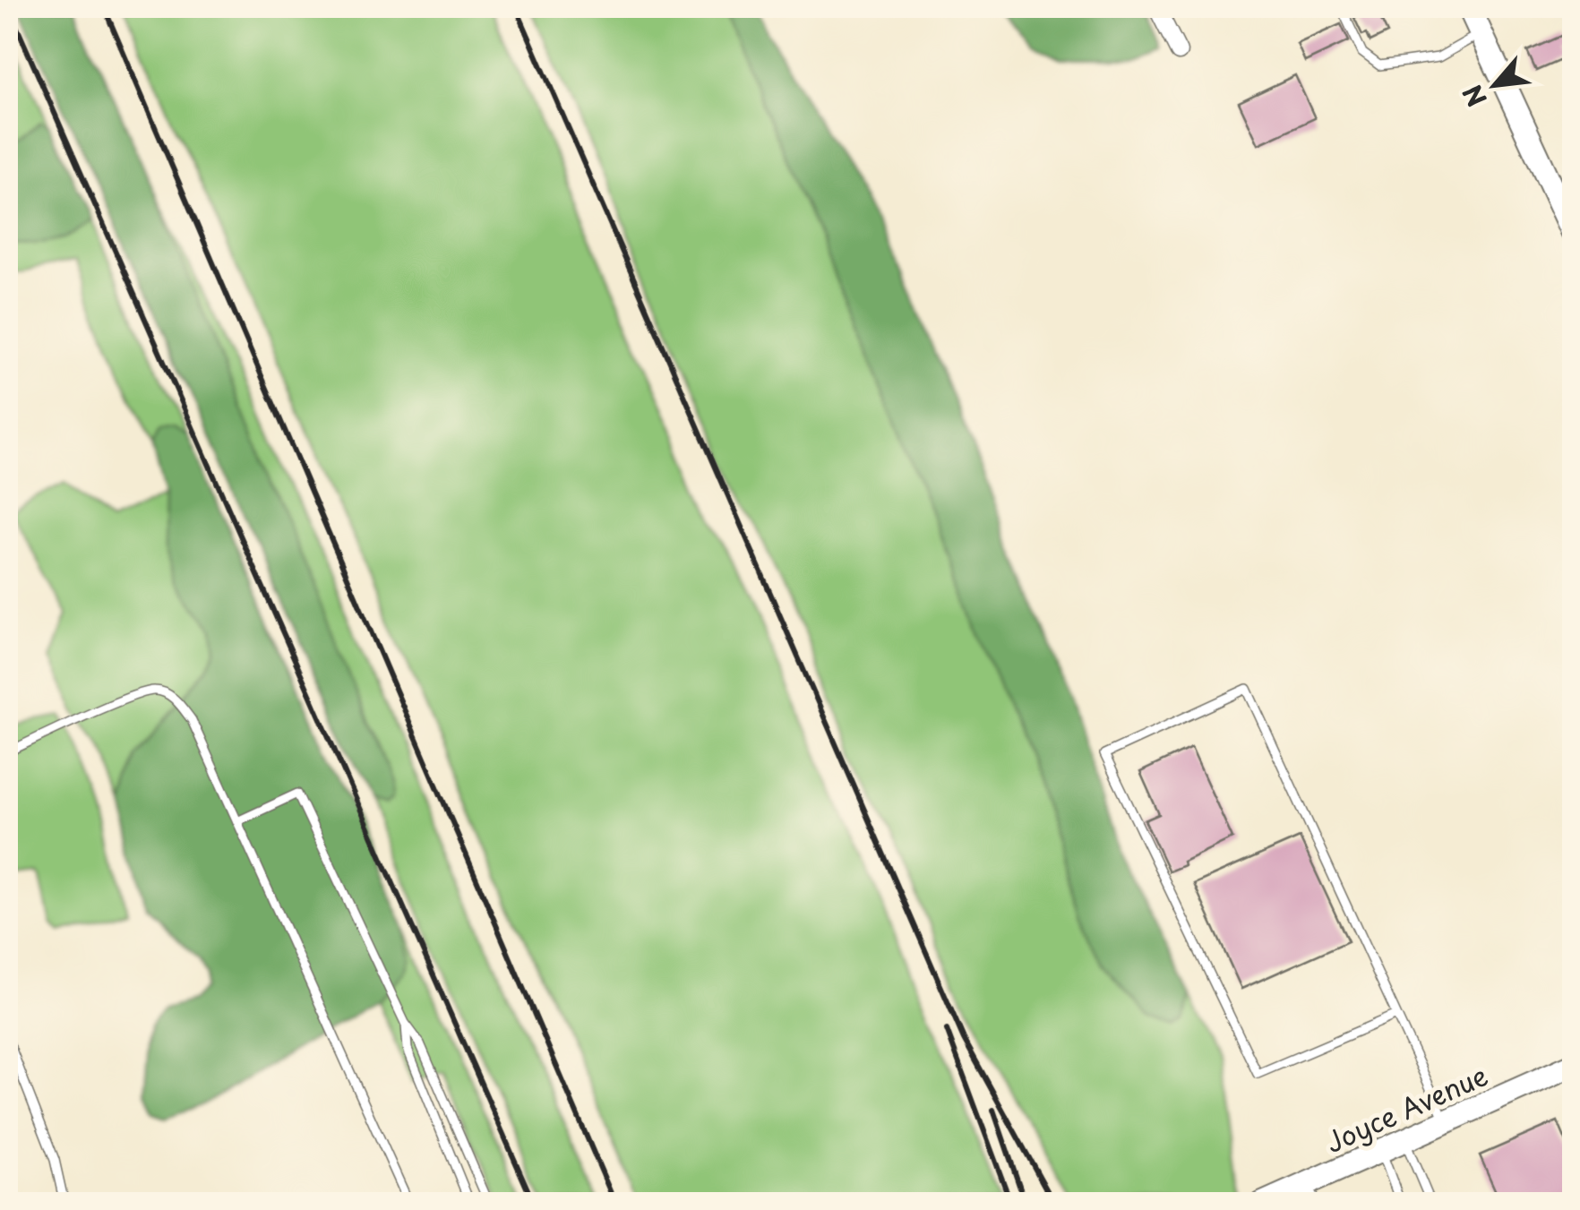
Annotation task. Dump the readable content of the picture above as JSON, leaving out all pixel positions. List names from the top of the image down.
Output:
{
  "streets": {
    "street": ["Joyce Avenue"]
  },
  "north": "bottom left"
}
